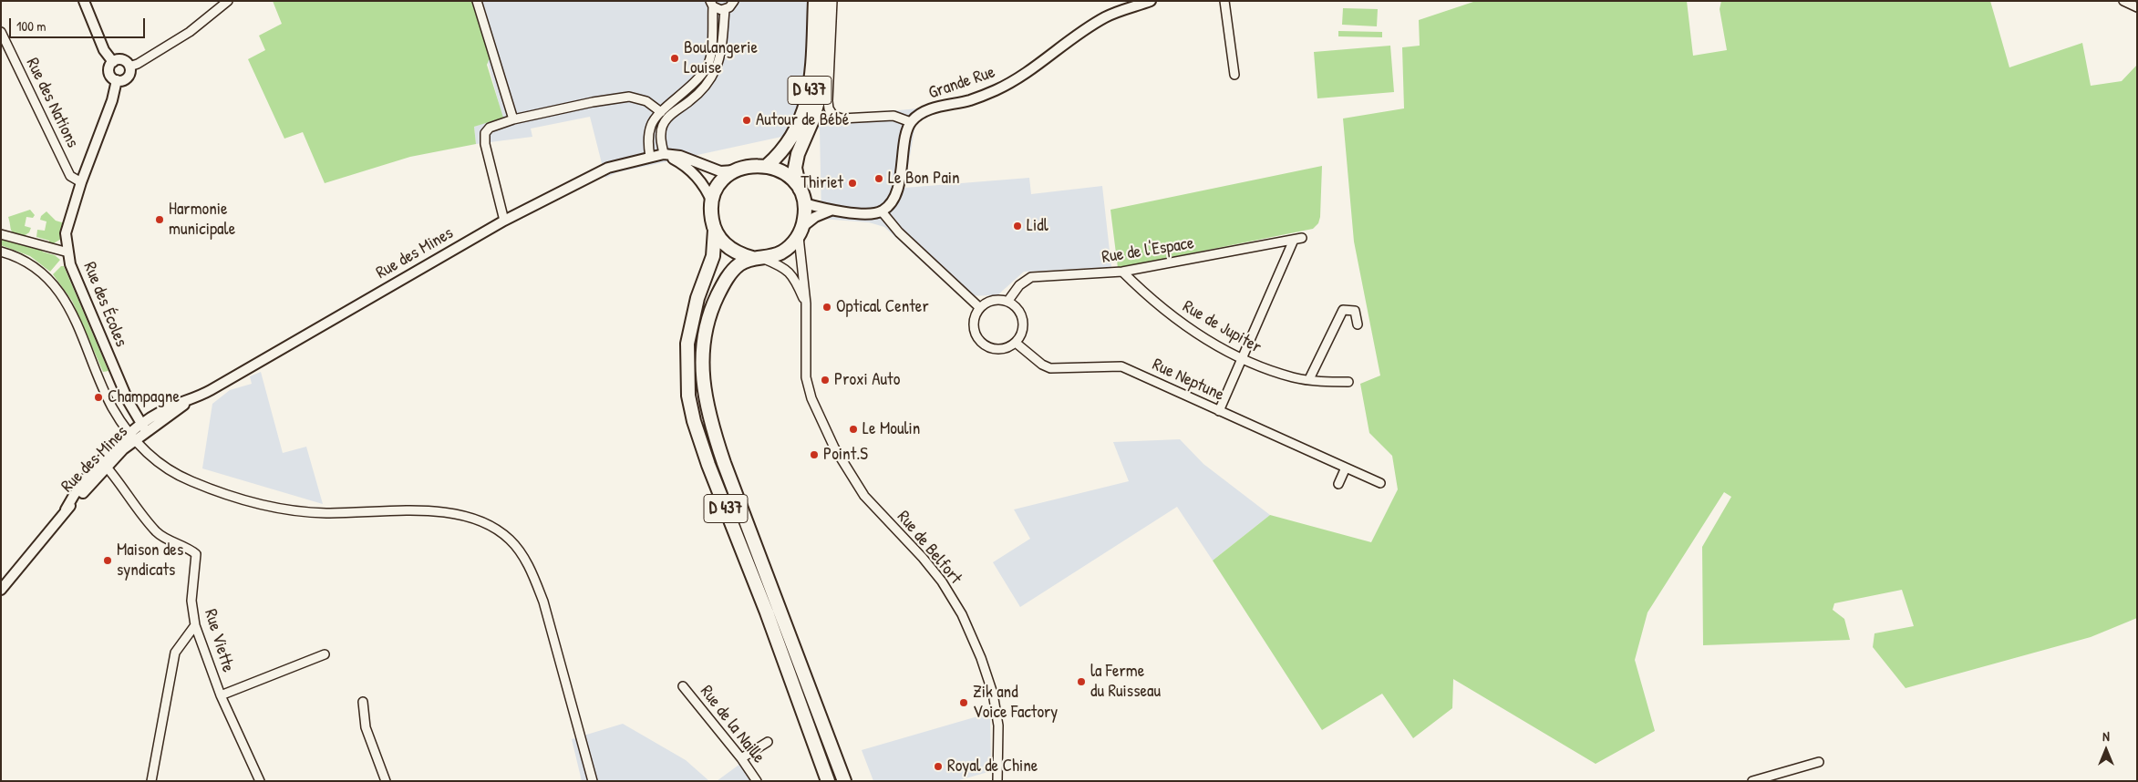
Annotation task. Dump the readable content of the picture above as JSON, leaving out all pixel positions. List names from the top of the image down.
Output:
{
  "streets": {
    "main road": ["D 437"],
    "street": [
      "Grande Rue",
      "Rue des Nations",
      "Rue de l'Espace",
      "Rue des Mines",
      "Rue des Écoles",
      "Rue de Jupiter",
      "Rue Neptune",
      "Rue de Belfort",
      "Rue Viette",
      "Rue de la Naille"
    ]
  },
  "crossings": [
    ["D 437", "Rue des Mines"],
    ["D 437", "Rue de Belfort"],
    ["Rue des Nations", "Rue des Écoles"],
    ["Rue de l'Espace", "Rue de Jupiter"],
    ["Rue de l'Espace", "Rue Neptune"],
    ["Rue des Mines", "Rue des Écoles"],
    ["Rue des Mines", "Rue de Belfort"],
    ["Rue des Mines", "Rue Viette"]
  ],
  "places": [
    "Boulangerie Louise",
    "Autour de Bébé",
    "Le Bon Pain",
    "Thiriet",
    "Harmonie municipale",
    "Lidl",
    "Optical Center",
    "Proxi Auto",
    "Champagne",
    "Le Moulin",
    "Point.S",
    "Maison des syndicats",
    "la Ferme du Ruisseau",
    "Zik and Voice Factory",
    "Royal de Chine"
  ],
  "scale_bar": "100 m",
  "north": "top"
}
